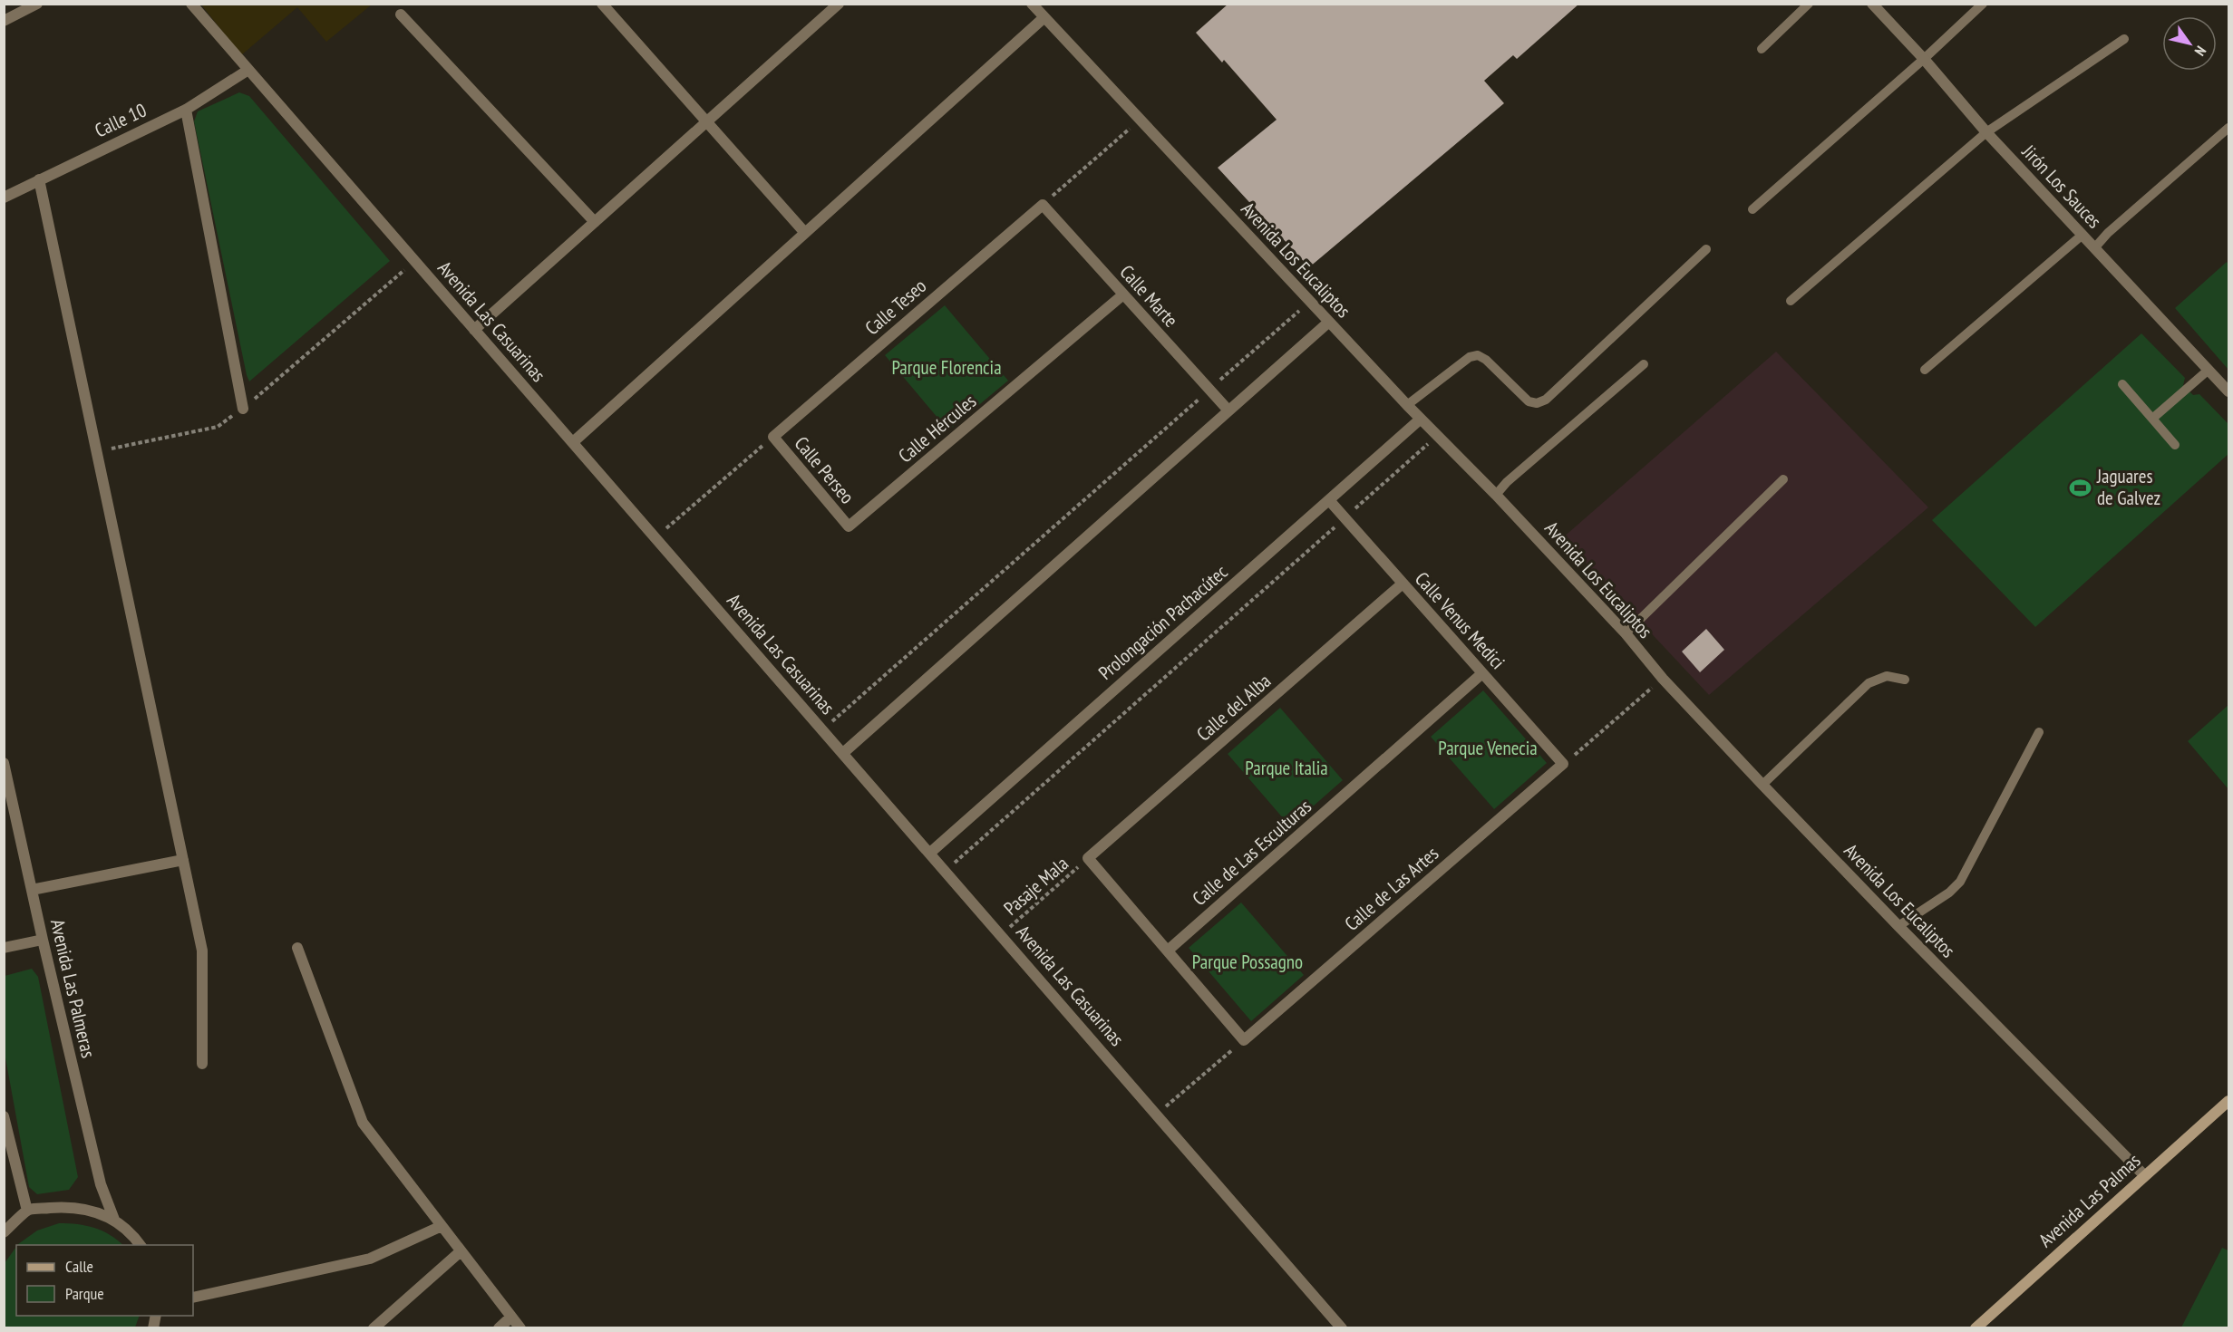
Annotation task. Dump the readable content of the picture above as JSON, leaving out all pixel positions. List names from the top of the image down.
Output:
{
  "streets": {
    "main road": ["Avenida Las Palmas"],
    "street": [
      "Calle 10",
      "Jirón Los Sauces",
      "Avenida Los Eucaliptos",
      "Calle Marte",
      "Calle Teseo",
      "Avenida Las Casuarinas",
      "Calle Hércules",
      "Calle Perseo",
      "Calle Venus Medici",
      "Prolongación Pachacútec",
      "Calle del Alba",
      "Calle de Las Esculturas",
      "Calle de Las Artes",
      "Avenida Las Palmeras"
    ],
    "path": ["Pasaje Mala"]
  },
  "crossings": [
    ["Calle 10", "Avenida Las Casuarinas"],
    ["Avenida Los Eucaliptos", "Prolongación Pachacútec"],
    ["Avenida Los Eucaliptos", "Avenida Las Palmas"],
    ["Calle Marte", "Calle Teseo"],
    ["Calle Marte", "Calle Hércules"],
    ["Calle Teseo", "Calle Perseo"],
    ["Avenida Las Casuarinas", "Prolongación Pachacútec"],
    ["Avenida Las Casuarinas", "Pasaje Mala"],
    ["Calle Hércules", "Calle Perseo"],
    ["Calle Venus Medici", "Prolongación Pachacútec"],
    ["Calle Venus Medici", "Calle del Alba"],
    ["Calle Venus Medici", "Calle de Las Esculturas"],
    ["Calle Venus Medici", "Calle de Las Artes"],
    ["Calle del Alba", "Pasaje Mala"]
  ],
  "parks": [
    "Parque Florencia",
    "Parque Venecia",
    "Parque Italia",
    "Parque Possagno"
  ],
  "places": {
    "sports": ["Jaguares de Galvez"]
  },
  "legend": ["Calle", "Parque"],
  "north": "bottom right"
}
